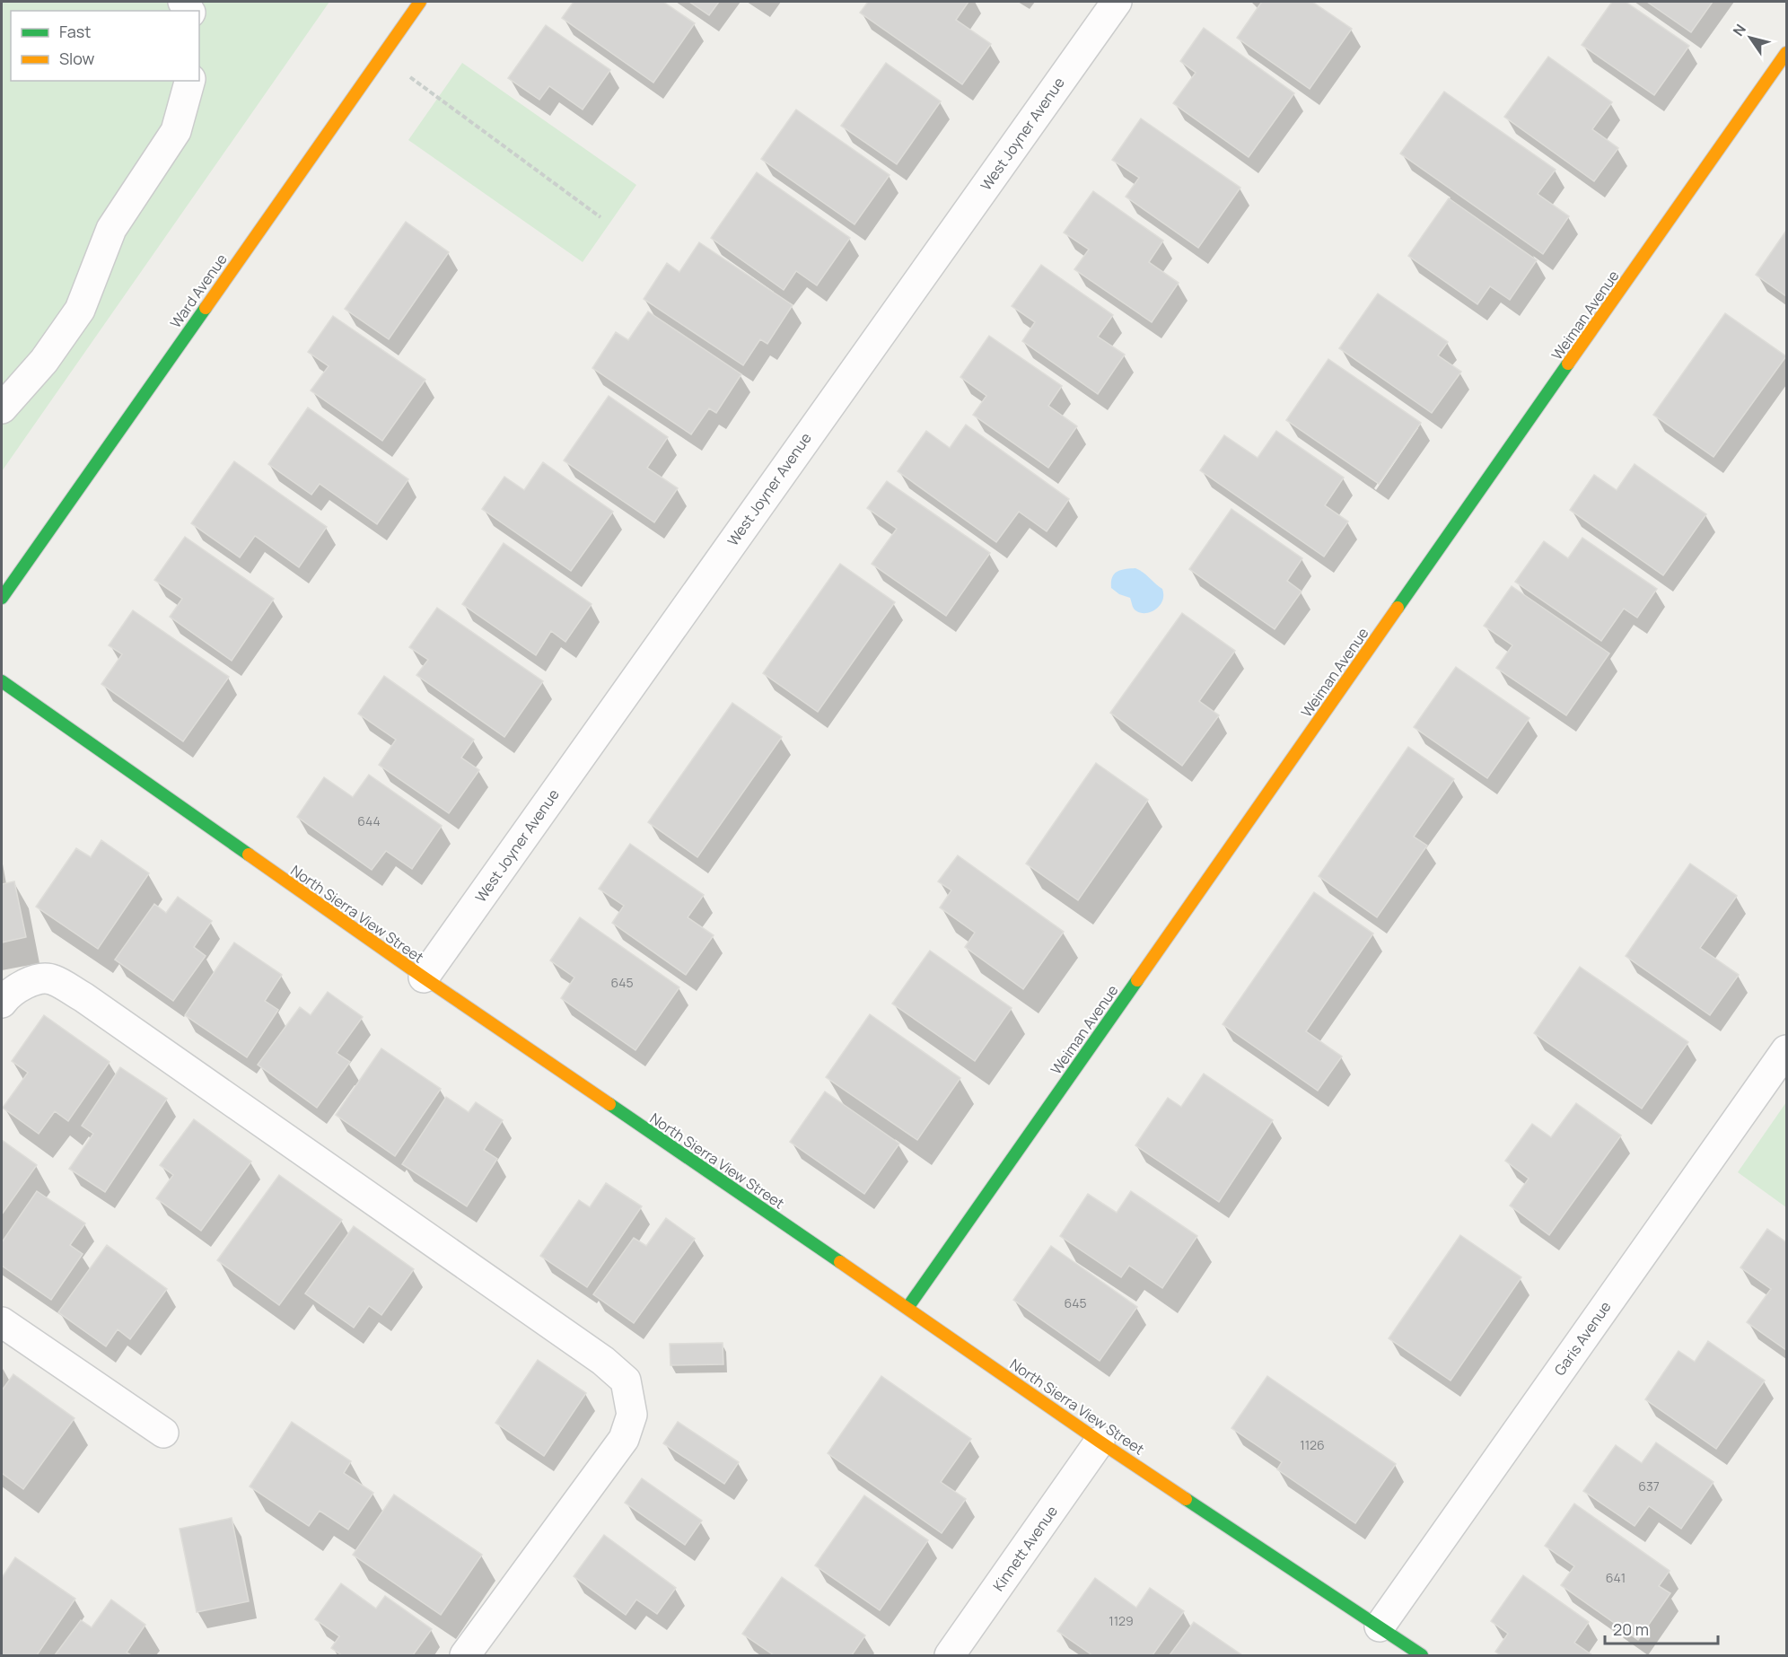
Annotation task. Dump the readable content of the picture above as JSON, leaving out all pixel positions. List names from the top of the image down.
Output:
{
  "streets": {
    "street": [
      "West Joyner Avenue",
      "Ward Avenue",
      "Weiman Avenue",
      "North Sierra View Street",
      "Garis Avenue",
      "Kinnett Avenue"
    ]
  },
  "crossings": [
    ["West Joyner Avenue", "North Sierra View Street"],
    ["Weiman Avenue", "North Sierra View Street"],
    ["North Sierra View Street", "Garis Avenue"],
    ["North Sierra View Street", "Kinnett Avenue"]
  ],
  "house_numbers": [
    "644",
    "645",
    "645",
    "1126",
    "637",
    "641",
    "1129"
  ],
  "legend": ["Fast", "Slow"],
  "scale_bar": "20 m",
  "north": "top left"
}
